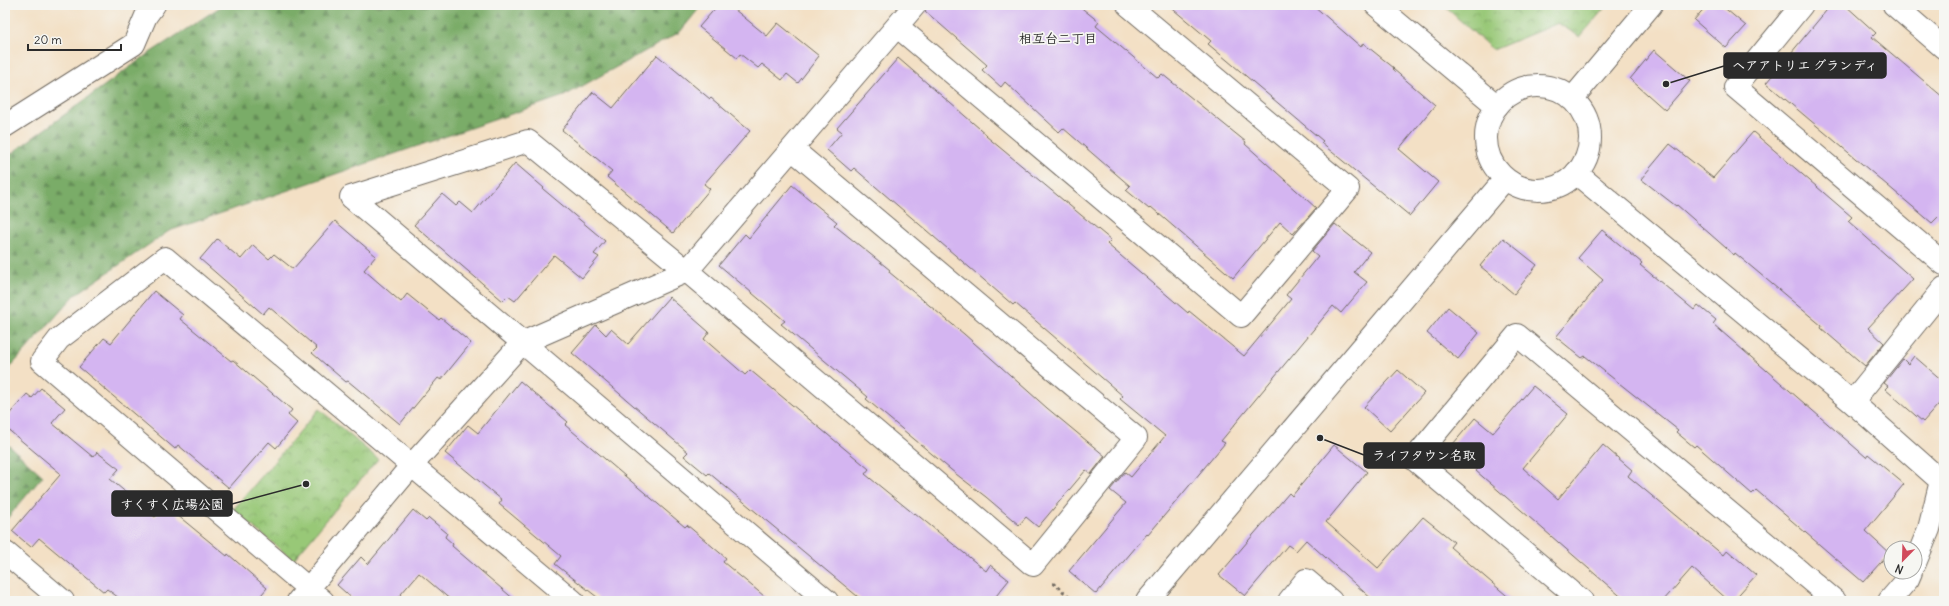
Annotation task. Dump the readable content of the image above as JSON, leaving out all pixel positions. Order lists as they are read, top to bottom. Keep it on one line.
{"districts":["相互台二丁目"],"places":["ヘアアトリエ グランディ","ライフタウン名取","すくすく広場公園"],"scale_bar":"20 m","north":"bottom left"}
